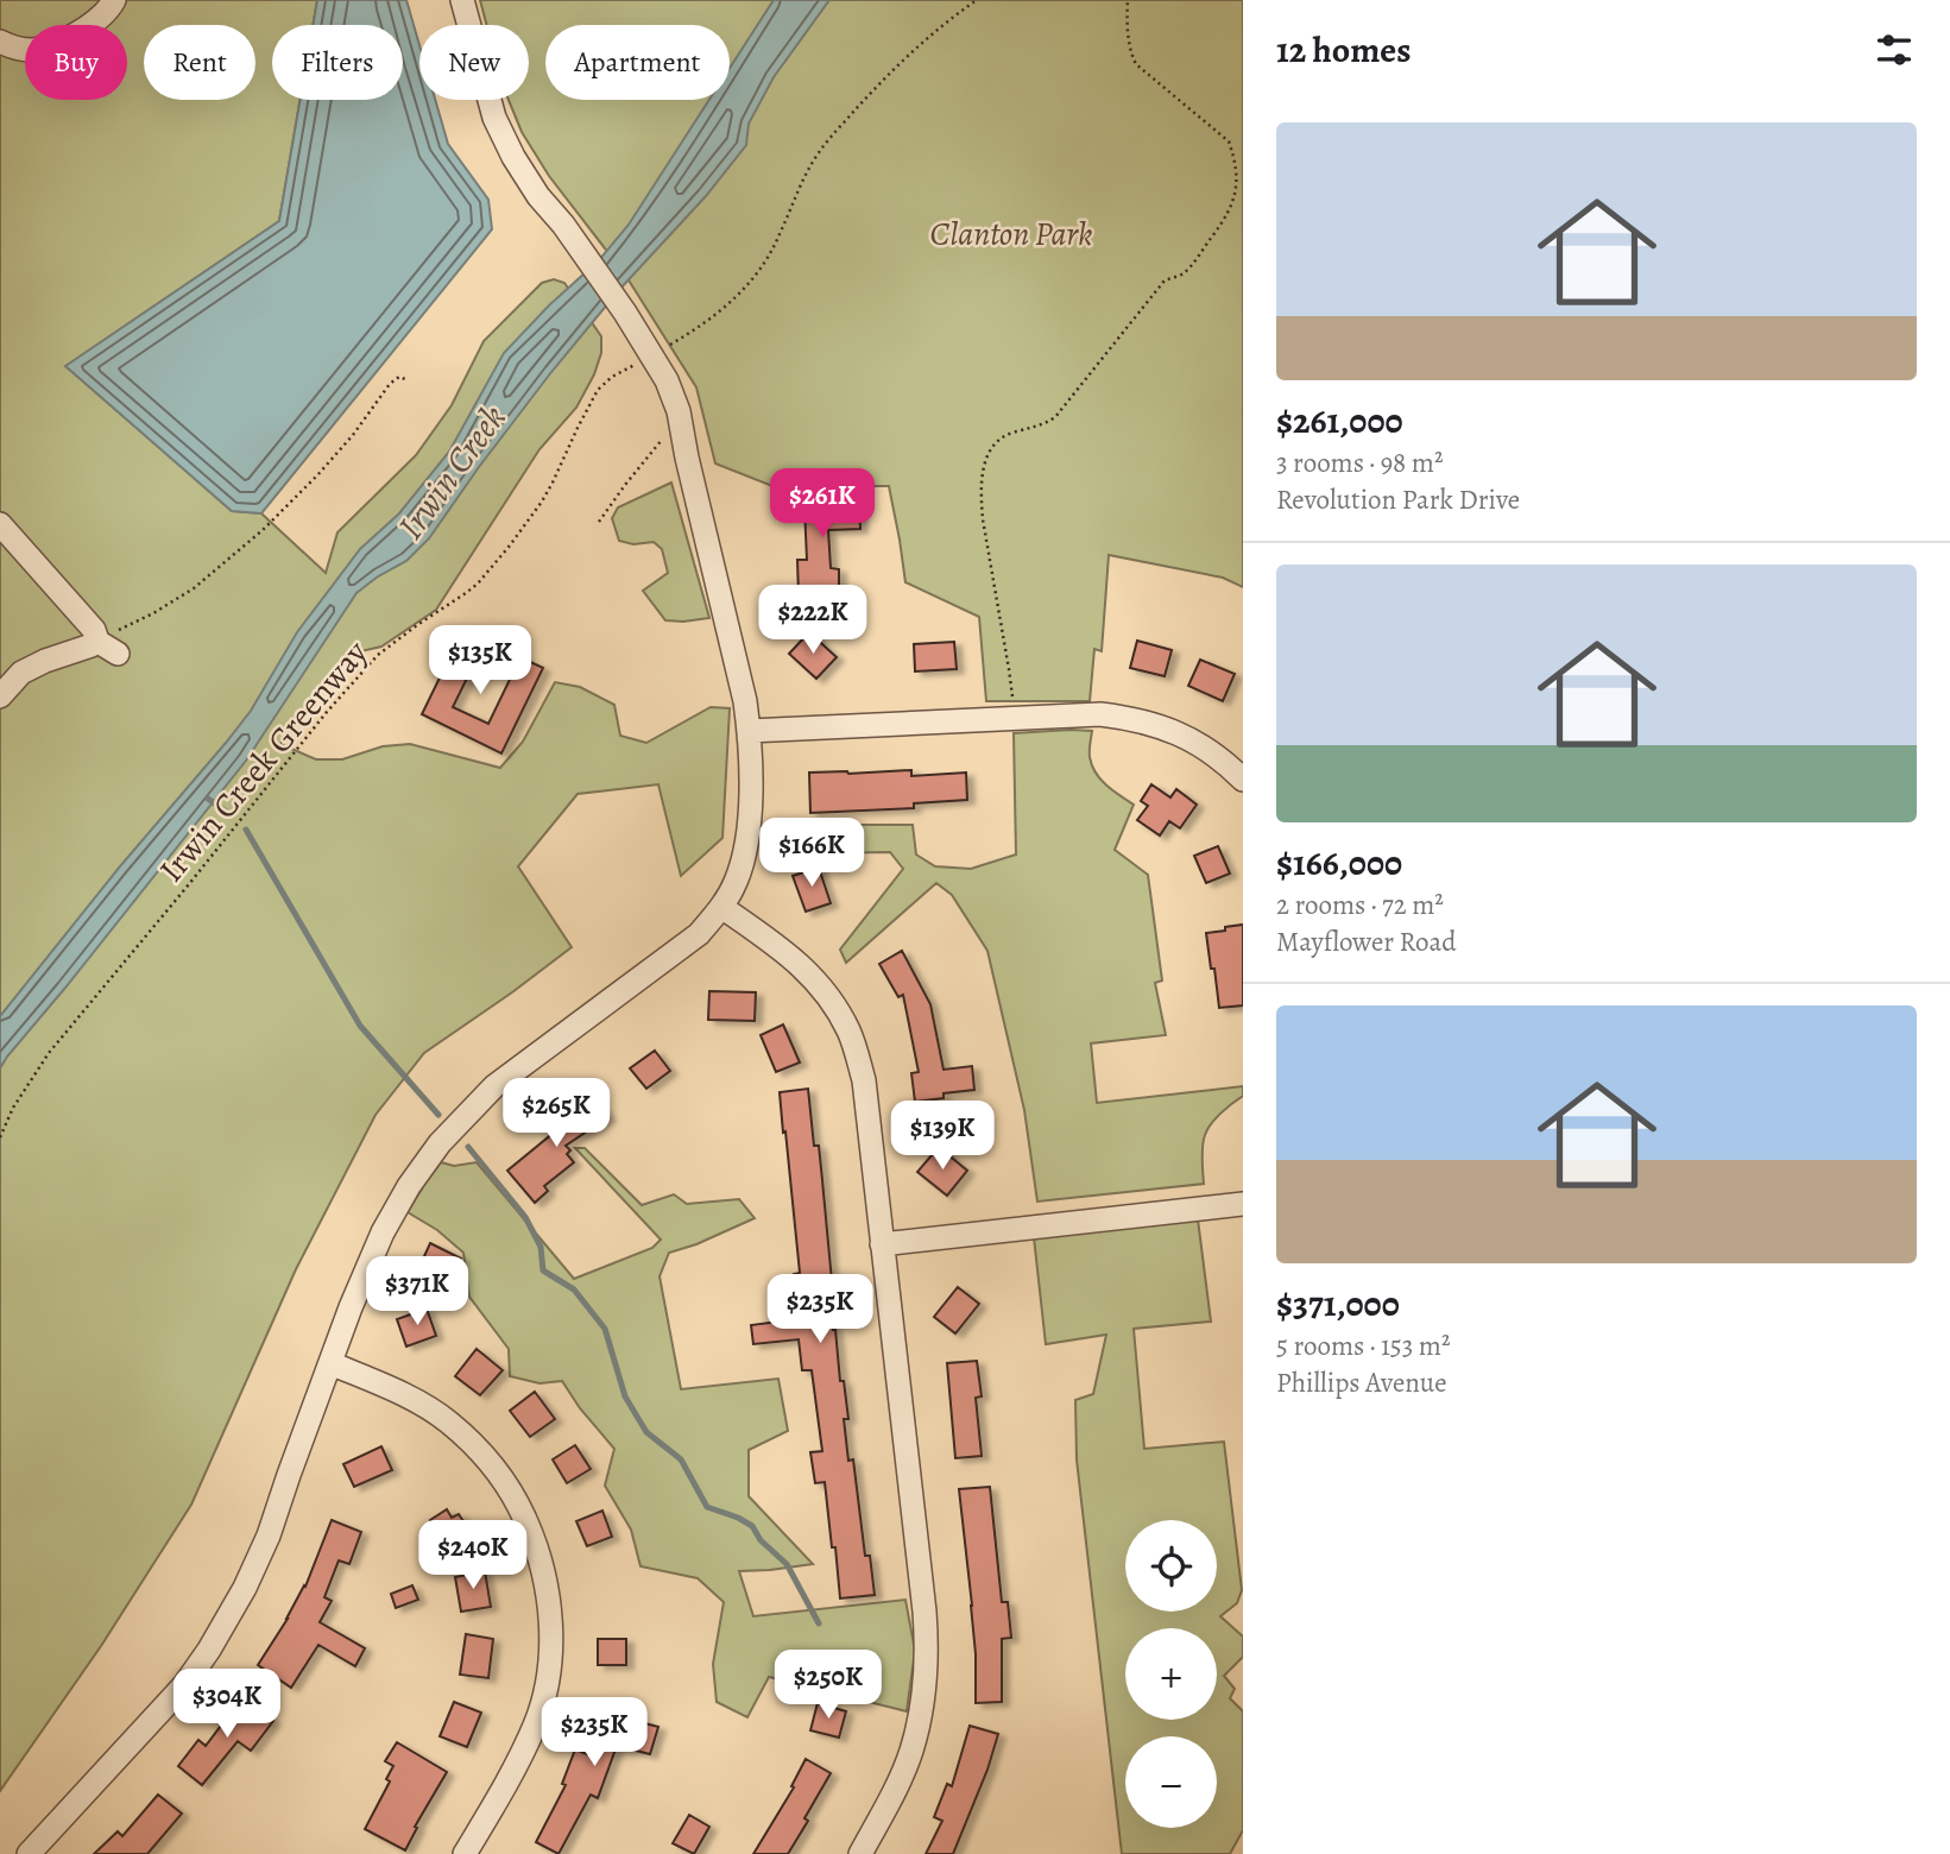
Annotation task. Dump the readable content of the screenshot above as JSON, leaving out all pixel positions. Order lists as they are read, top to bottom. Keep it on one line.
{"streets":{"path":["Irwin Creek Greenway"]},"water":["Irwin Creek"],"parks":["Clanton Park"],"page":{"heading":"12 homes","chip":["Buy","Rent","Filters","New","Apartment"],"list":[{"name":"$261,000","note":"3 rooms · 98 m² · Revolution Park Drive"},{"name":"$166,000","note":"2 rooms · 72 m² · Mayflower Road"},{"name":"$371,000","note":"5 rooms · 153 m² · Phillips Avenue"}],"price":["$261K","$222K","$135K","$166K","$265K","$139K","$371K","$235K","$240K","$250K","$304K","$235K"],"map_buttons":["+","−"]}}
